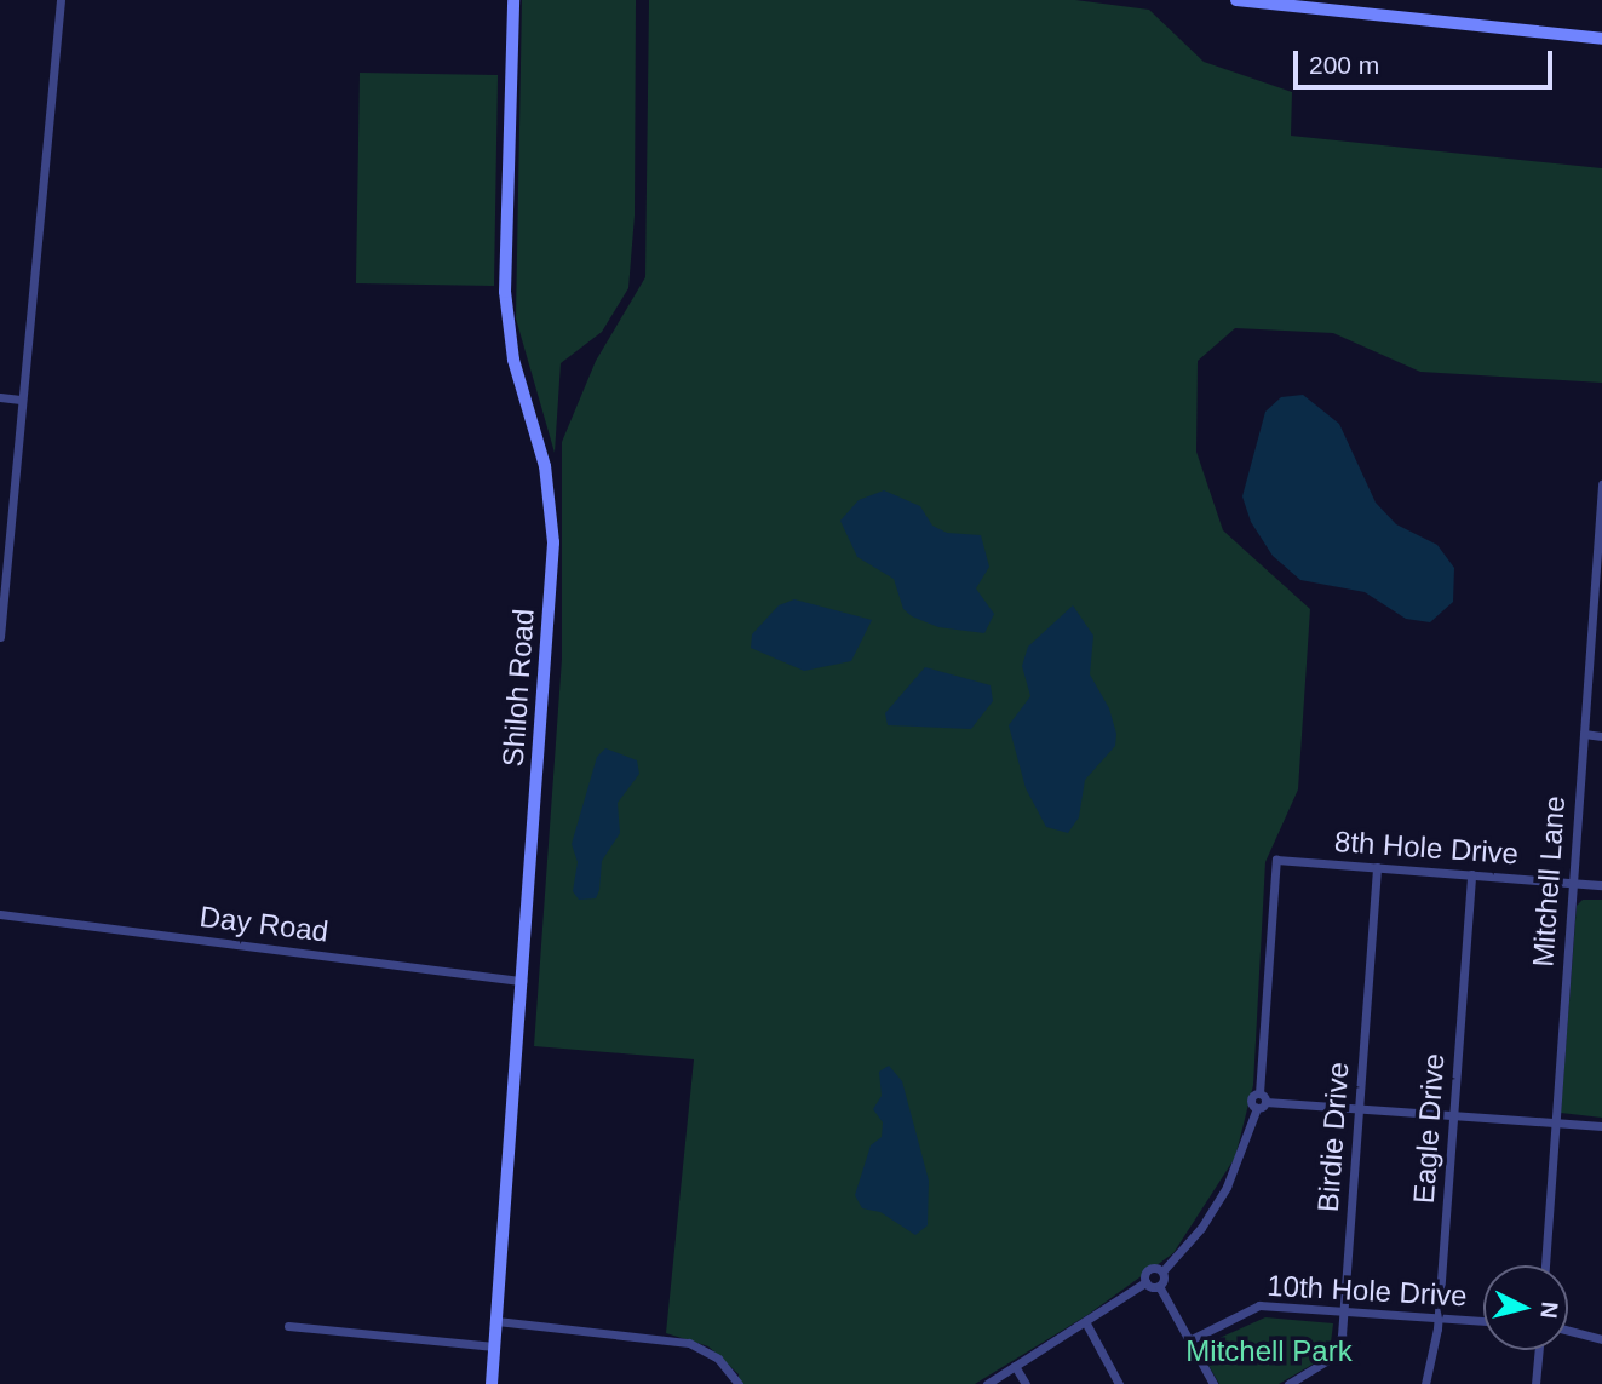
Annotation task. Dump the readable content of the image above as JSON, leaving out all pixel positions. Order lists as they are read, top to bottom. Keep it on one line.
{"streets":{"main road":["Shiloh Road"],"street":["8th Hole Drive","Mitchell Lane","Day Road","Eagle Drive","Birdie Drive","10th Hole Drive"]},"crossings":[["Shiloh Road","Day Road"],["8th Hole Drive","Mitchell Lane"],["8th Hole Drive","Eagle Drive"],["8th Hole Drive","Birdie Drive"],["Eagle Drive","10th Hole Drive"],["Birdie Drive","10th Hole Drive"]],"parks":["Mitchell Park"],"scale_bar":"200 m","north":"right"}
